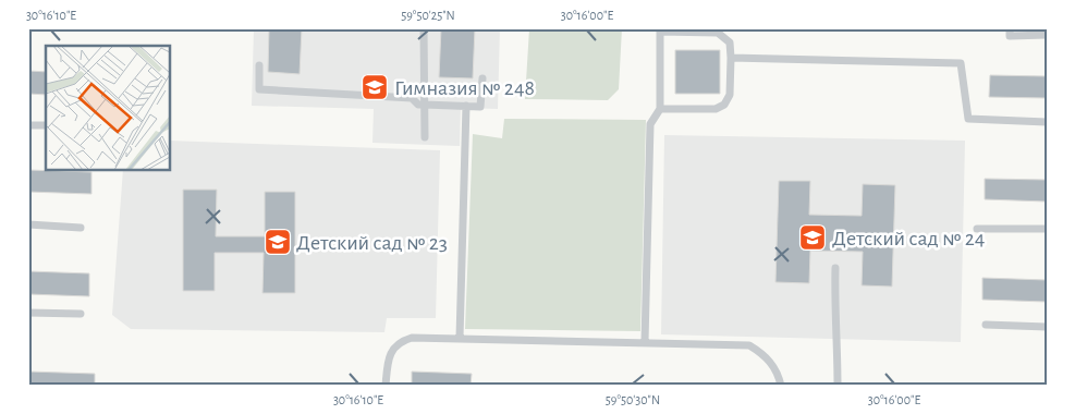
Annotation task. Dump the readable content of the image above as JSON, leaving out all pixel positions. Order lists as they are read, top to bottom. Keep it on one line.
{"places":{"school or university":["Гимназия № 248","Детский сад № 24","Детский сад № 23"]},"coordinates":["30°16'10\"E","59°50'25\"N","30°16'00\"E","59°50'30\"N"]}
